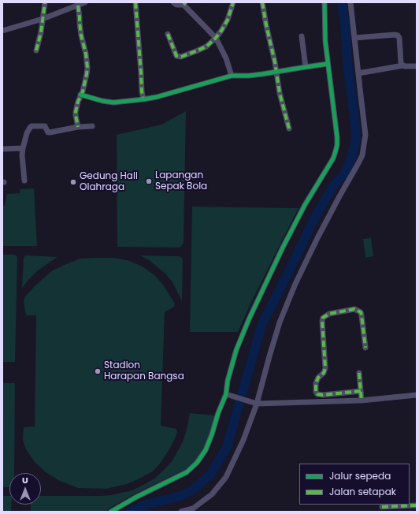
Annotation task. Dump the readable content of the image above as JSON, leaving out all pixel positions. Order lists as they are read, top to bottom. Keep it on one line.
{"places":["Lapangan Sepak Bola","Gedung Hall Olahraga","Stadion Harapan Bangsa"],"legend":["Jalur sepeda","Jalan setapak"],"north":"top"}
